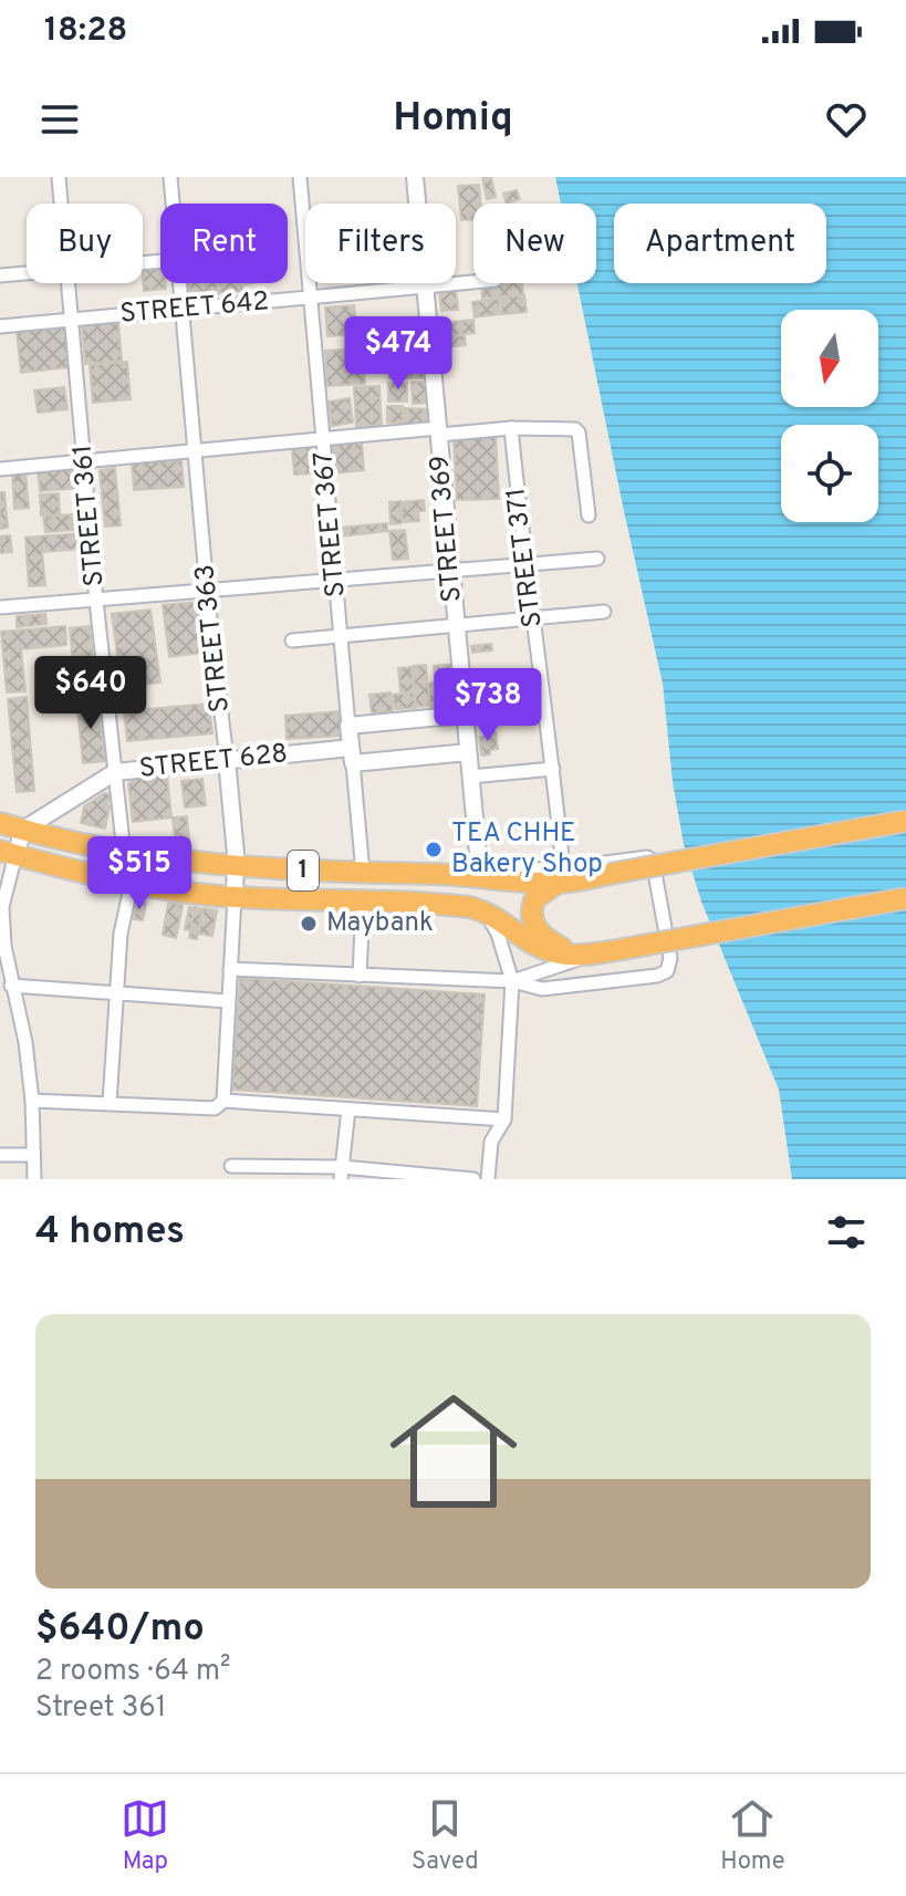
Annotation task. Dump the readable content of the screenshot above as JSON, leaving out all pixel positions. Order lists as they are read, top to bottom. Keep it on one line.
{"streets":{"highway":["1"],"street":["STREET 642","STREET 361","STREET 367","STREET 369","STREET 371","STREET 363","STREET 628"]},"crossings":[["STREET 642","STREET 361"],["STREET 642","STREET 367"],["STREET 642","STREET 369"],["STREET 642","STREET 363"],["STREET 361","STREET 628"],["STREET 361","1"],["STREET 367","STREET 628"],["STREET 367","1"],["STREET 369","STREET 628"],["STREET 369","1"],["STREET 371","1"],["STREET 363","STREET 628"],["STREET 363","1"],["STREET 628","1"]],"places":["TEA CHHE Bakery Shop","Maybank"],"north":"bottom","page":{"status":"18:28","header":"Homiq","chip":["Buy","Rent","Filters","New","Apartment"],"price":["$474","$640","$738","$515"],"heading":"4 homes","list":[{"name":"$640/mo","note":"2 rooms · 64 m² · Street 361"}],"tabs":["Map","Saved","Home"]}}
